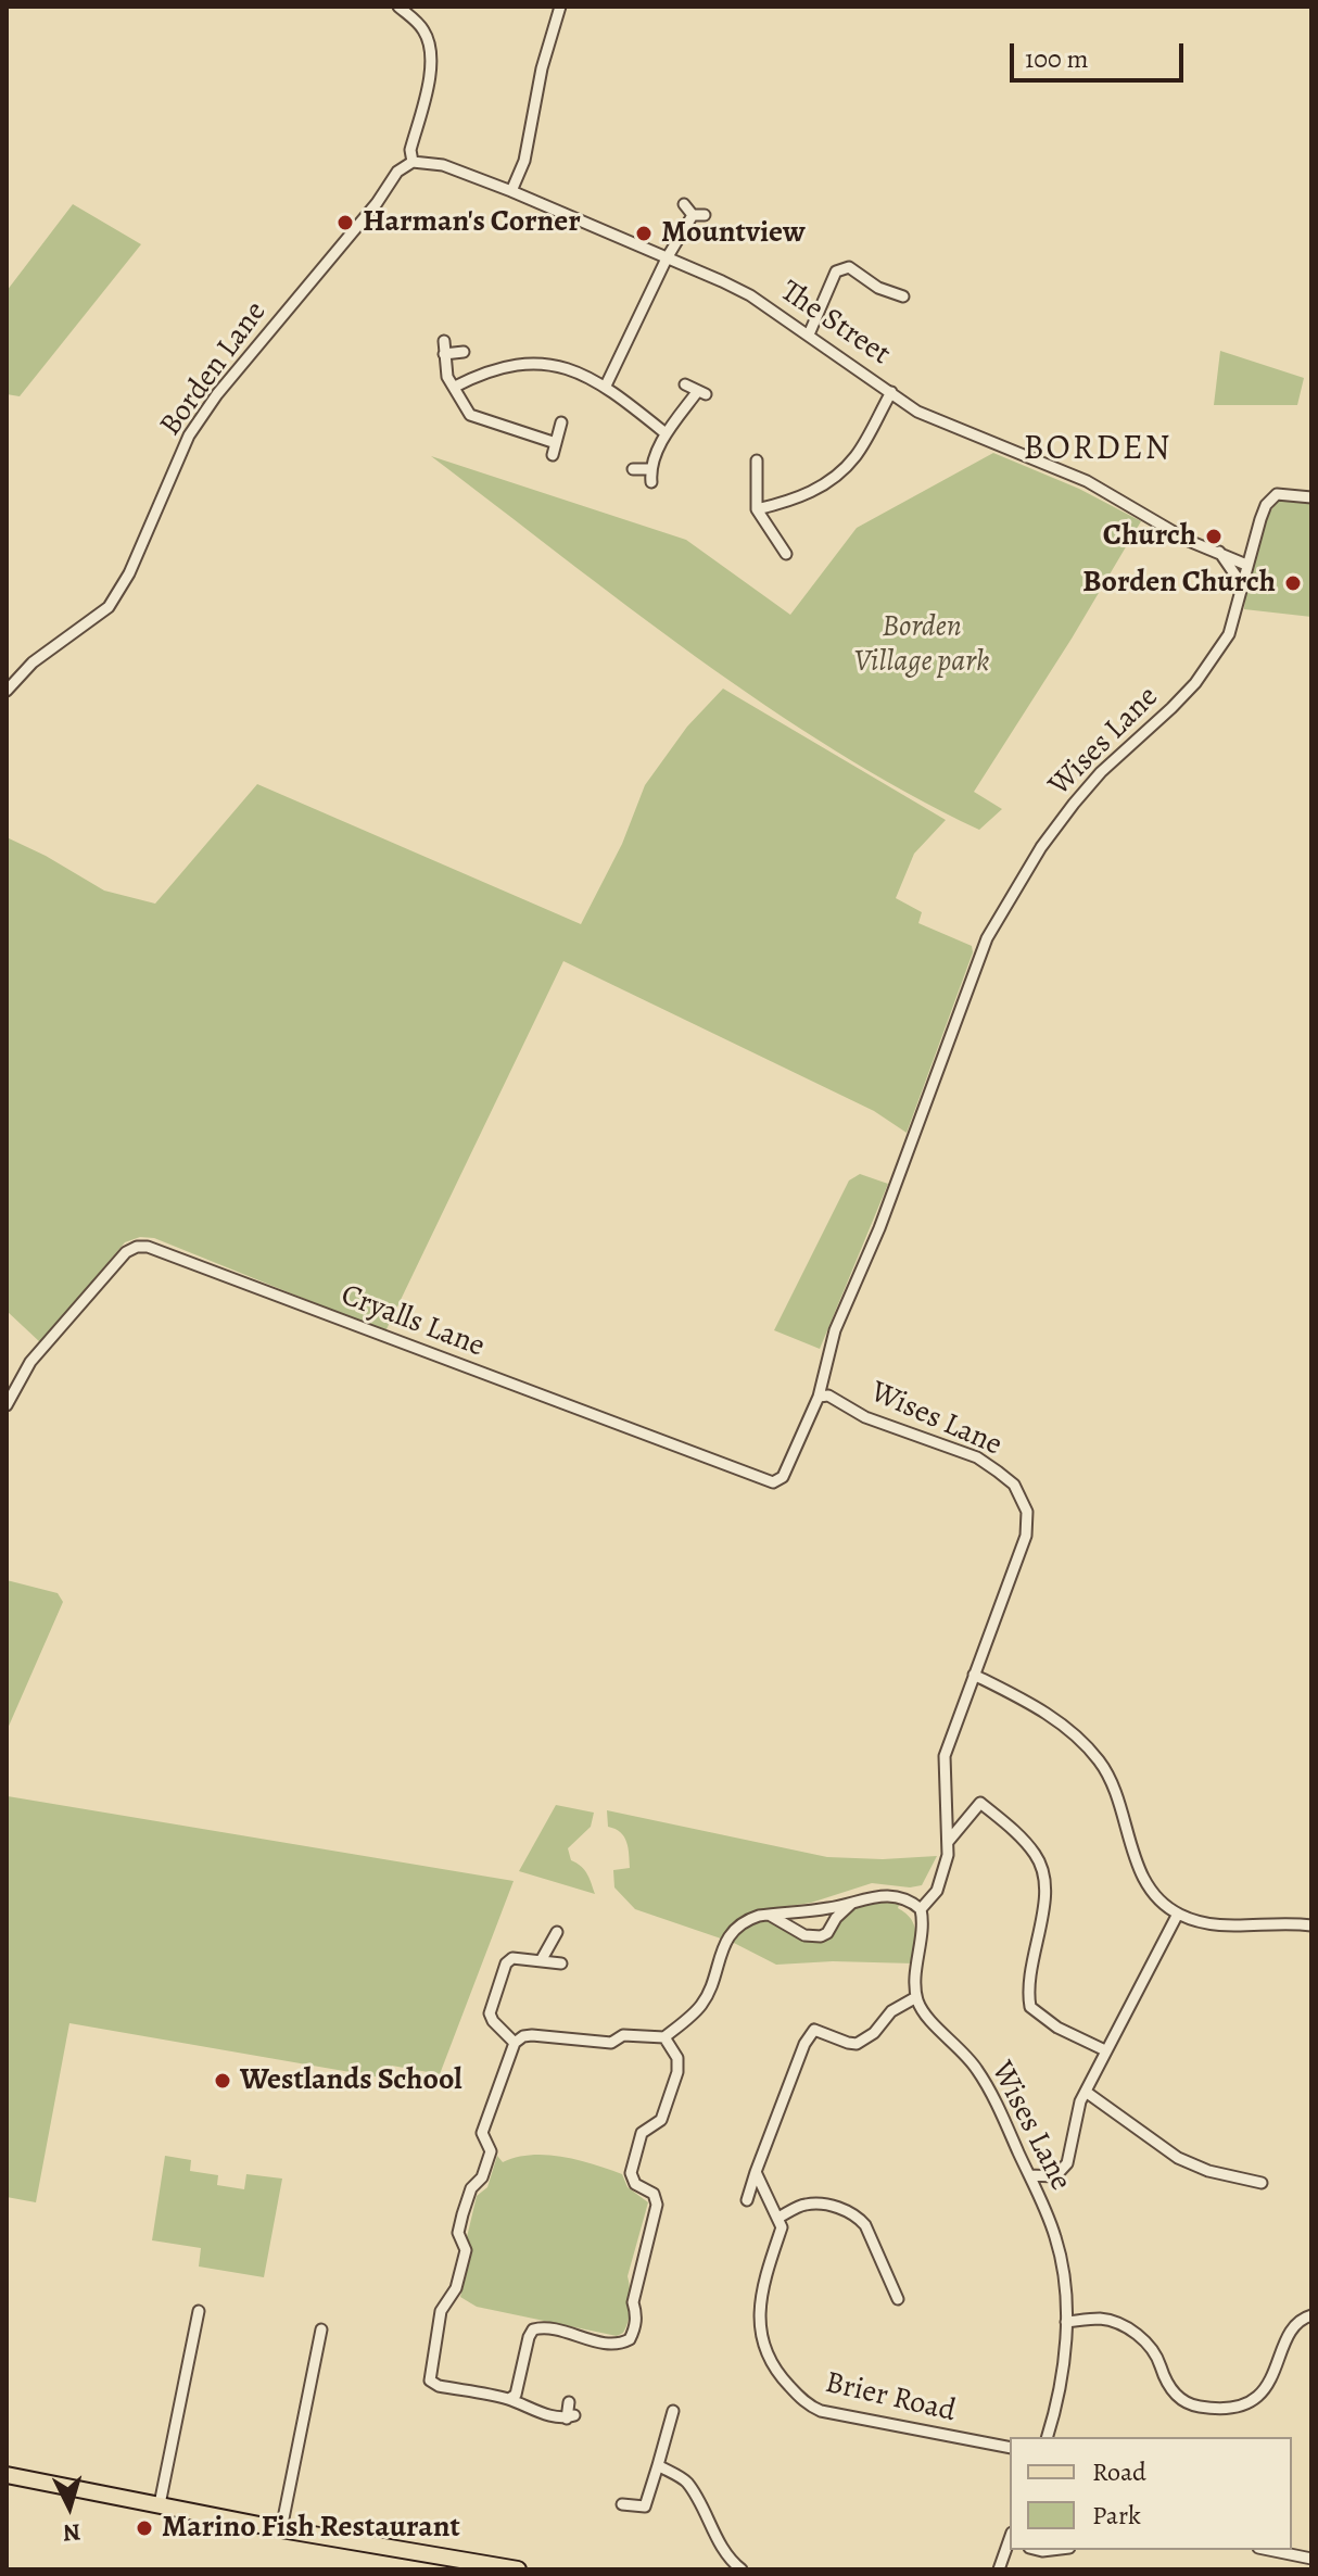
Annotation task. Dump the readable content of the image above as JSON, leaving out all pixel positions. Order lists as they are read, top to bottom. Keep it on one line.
{"streets":{"street":["The Street","Borden Lane","Wises Lane","Cryalls Lane","Brier Road"]},"crossings":[["The Street","Borden Lane"],["The Street","Wises Lane"],["Wises Lane","Cryalls Lane"]],"districts":["BORDEN"],"parks":["Borden Village park"],"places":["Harman's Corner","Mountview","Church","Borden Church","Westlands School","Marino Fish Restaurant"],"legend":["Road","Park"],"scale_bar":"100 m","north":"bottom"}
